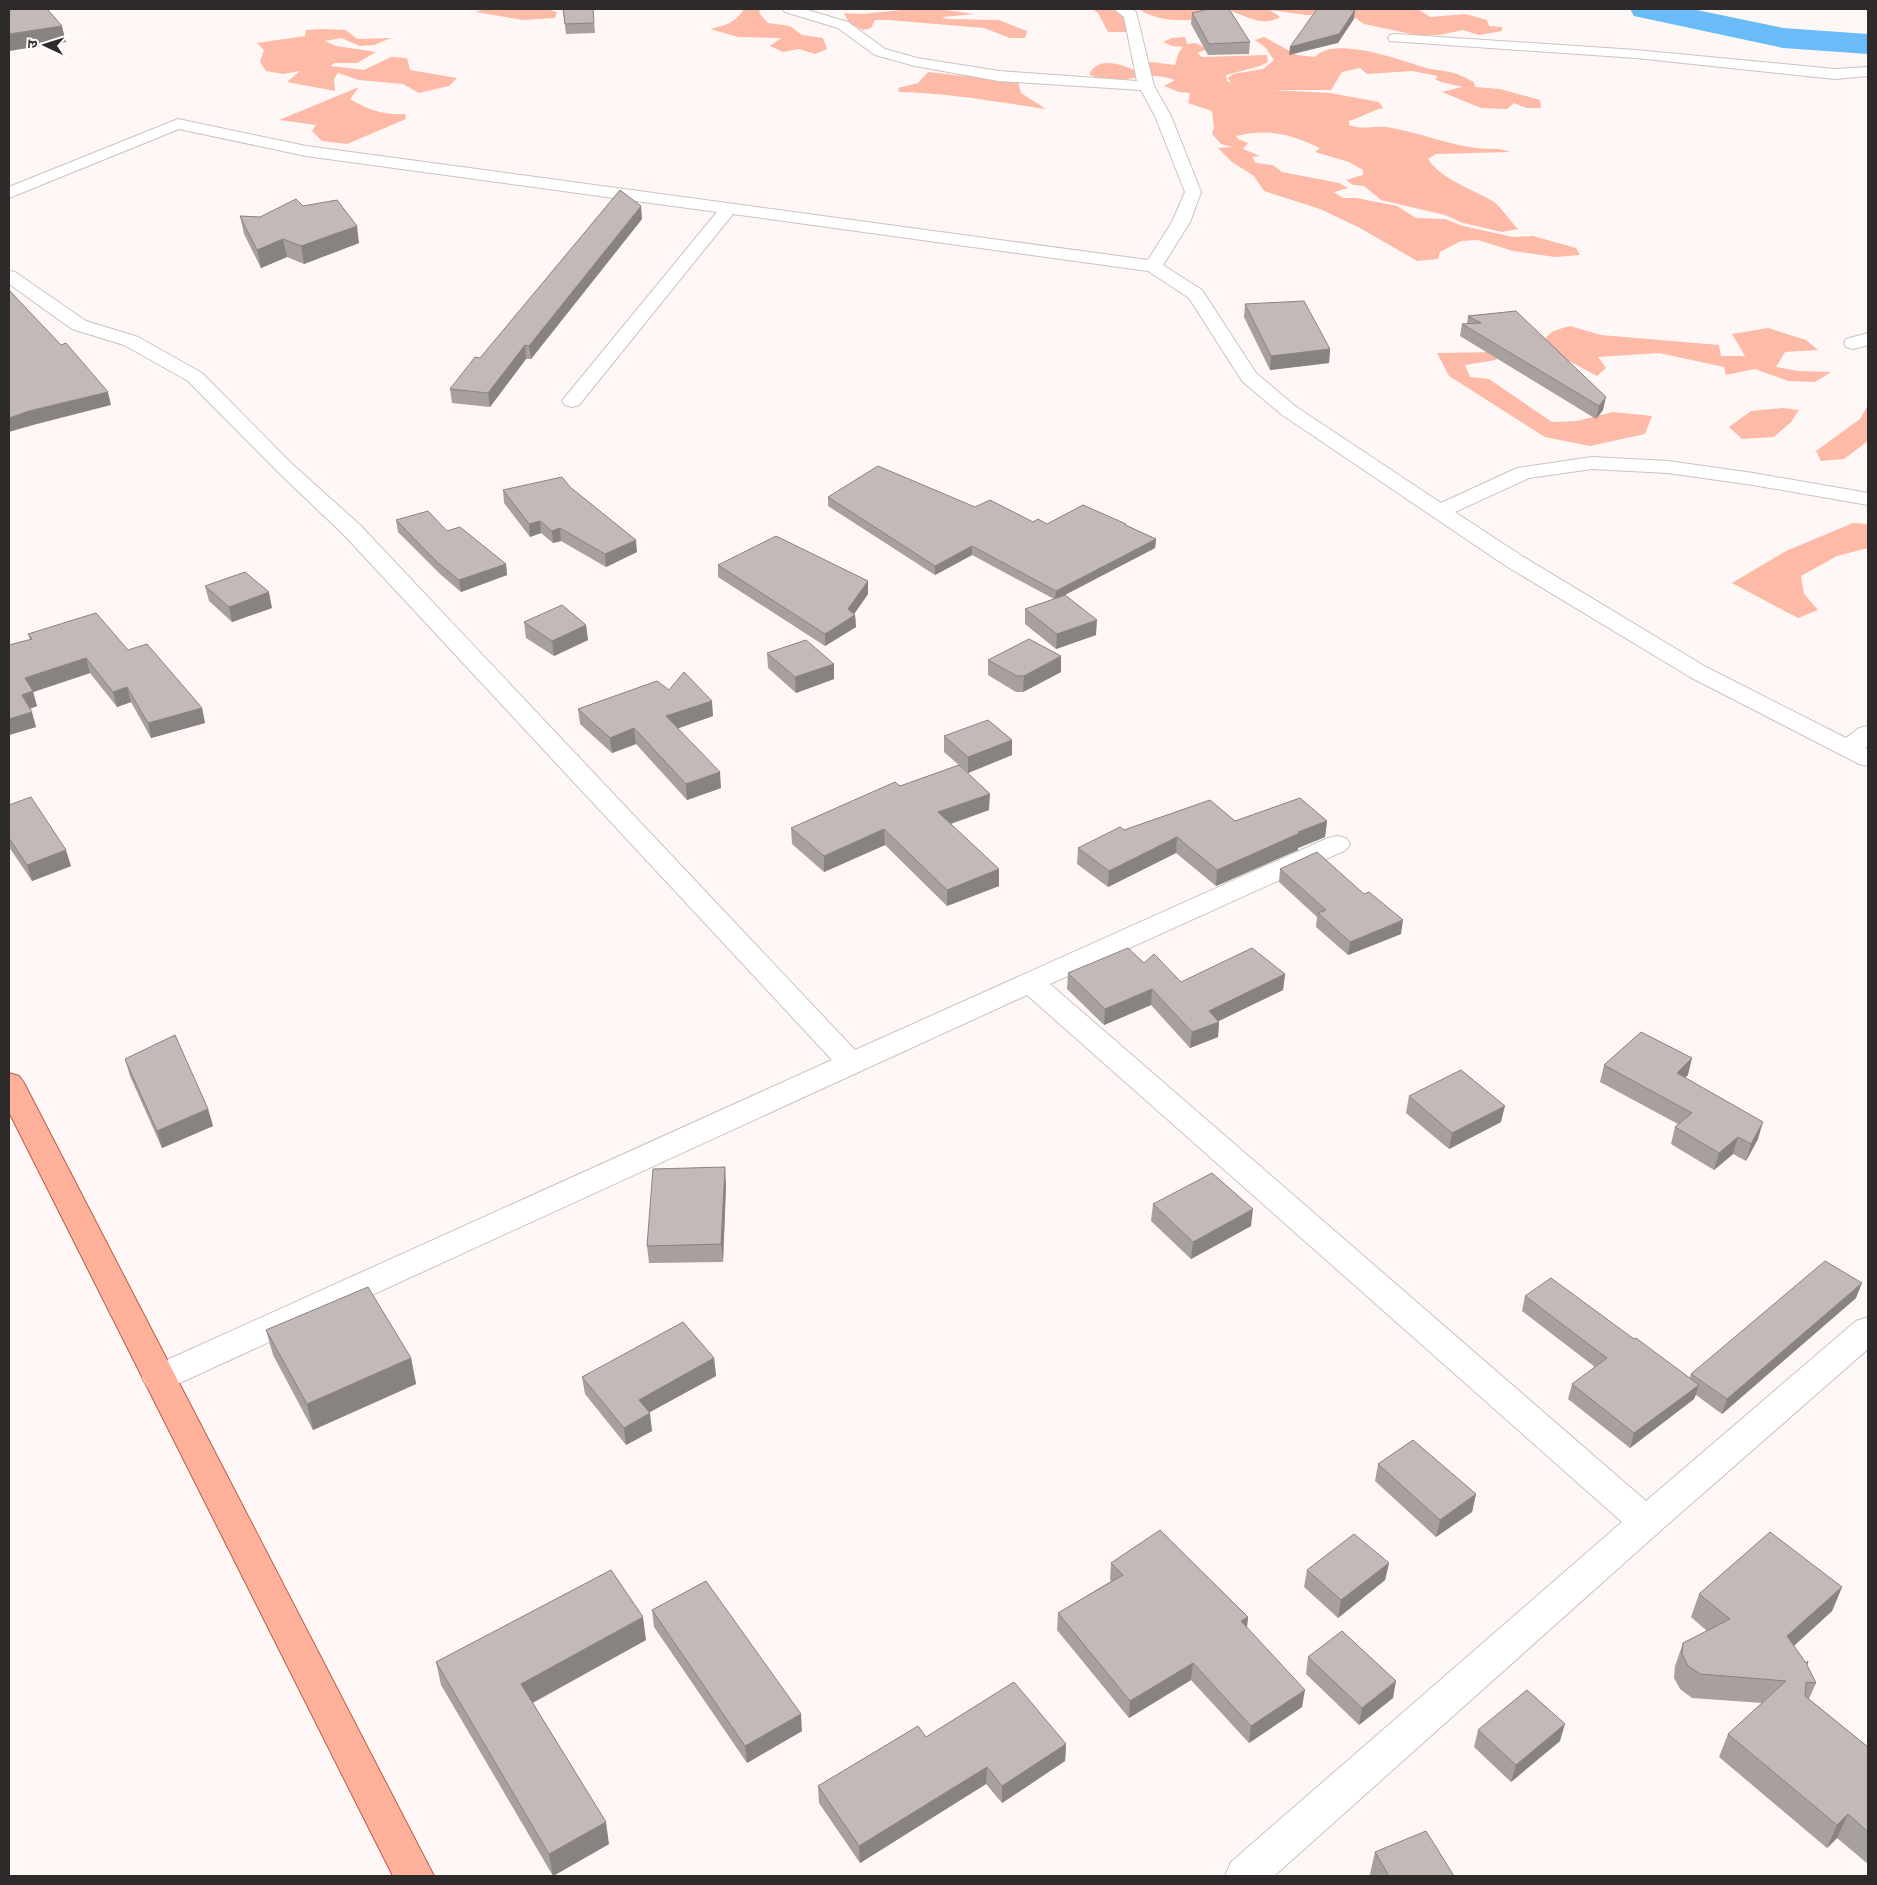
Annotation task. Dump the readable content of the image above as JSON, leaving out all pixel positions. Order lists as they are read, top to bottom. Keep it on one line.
{"north":"left"}
